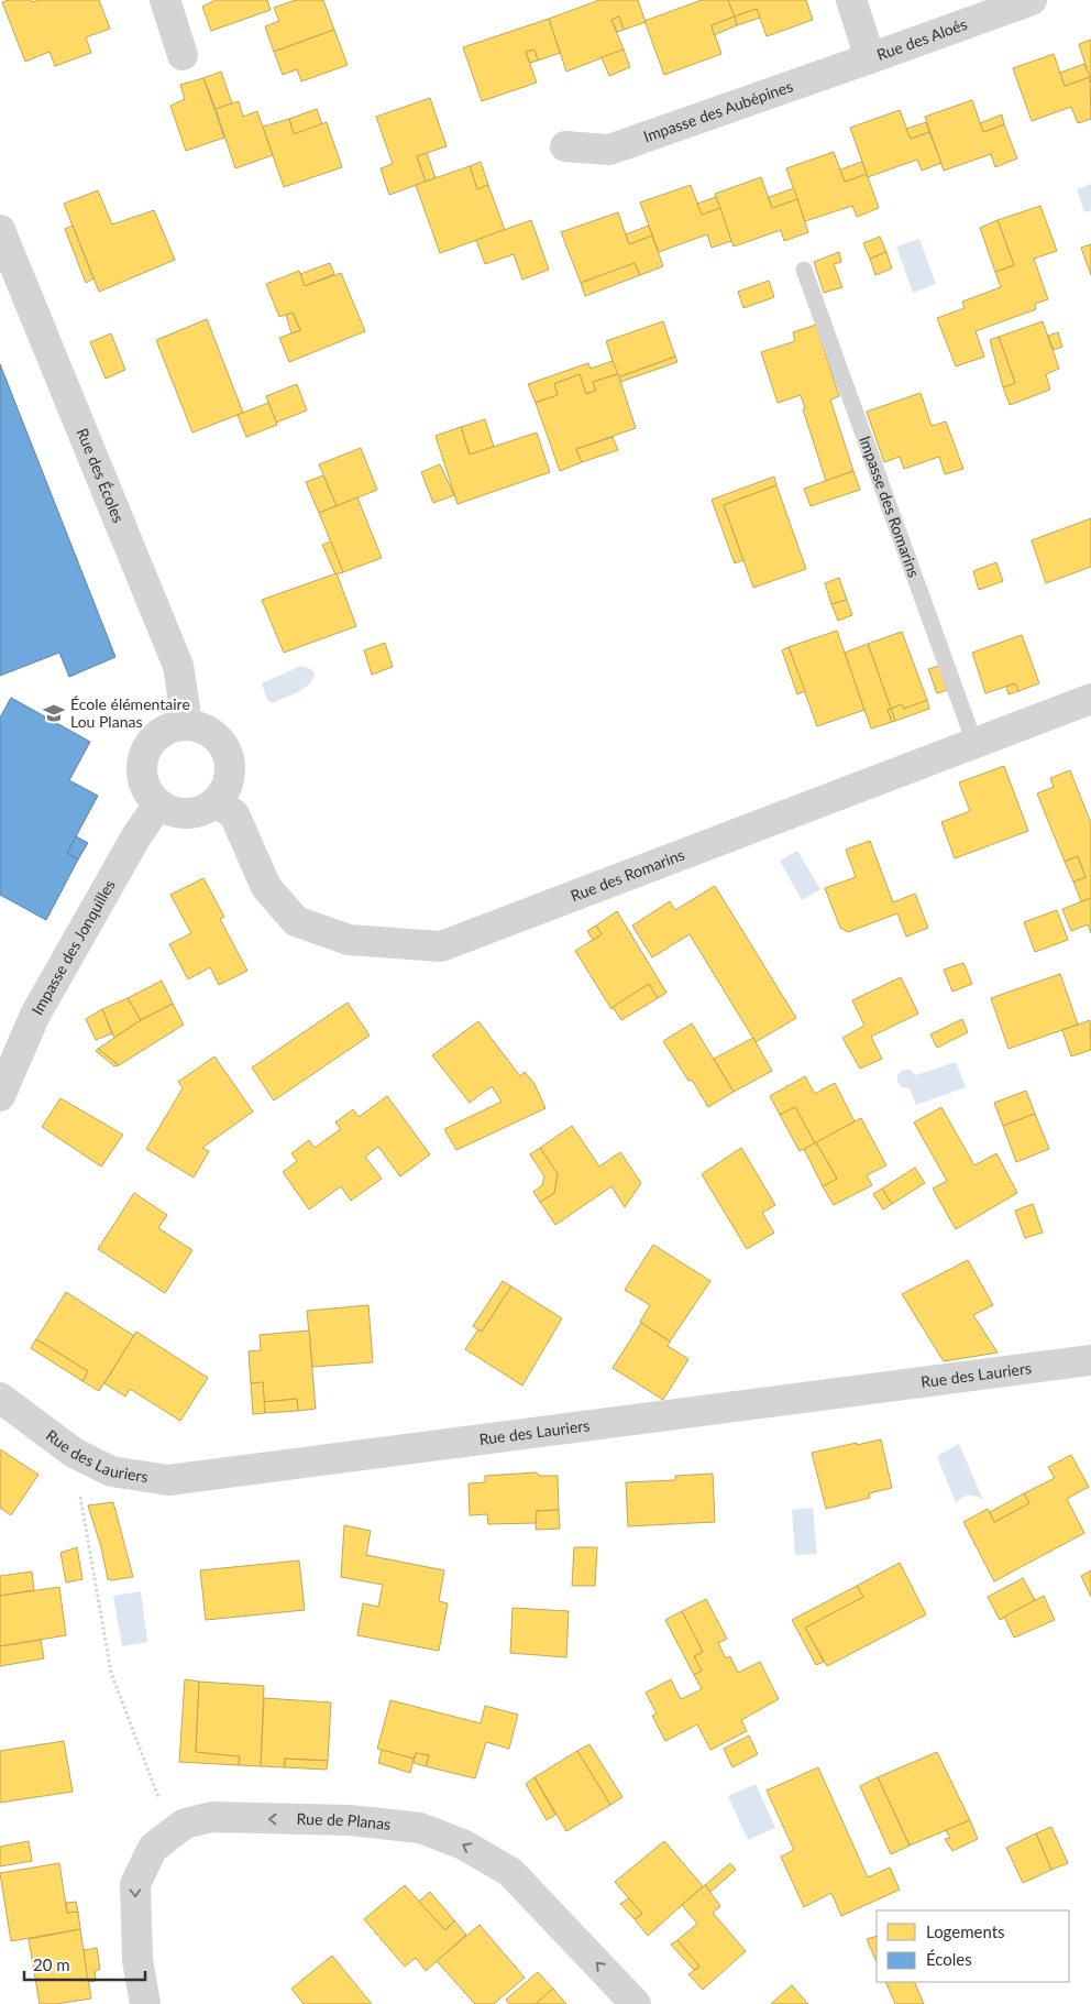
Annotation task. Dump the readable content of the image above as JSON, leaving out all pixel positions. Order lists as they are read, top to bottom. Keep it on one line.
{"streets":{"street":["Rue des Aloés","Impasse des Aubépines","Rue des Écoles","Rue des Romarins","Impasse des Jonquilles","Rue des Lauriers","Rue de Planas"],"lane":["Impasse des Romarins"]},"crossings":[["Rue des Aloés","Impasse des Aubépines"],["Rue des Écoles","Rue des Romarins"],["Rue des Écoles","Impasse des Jonquilles"],["Impasse des Romarins","Rue des Romarins"],["Rue des Romarins","Impasse des Jonquilles"]],"places":{"school or university":["École élémentaire Lou Planas"]},"legend":["Logements","Écoles"],"scale_bar":"20 m"}
